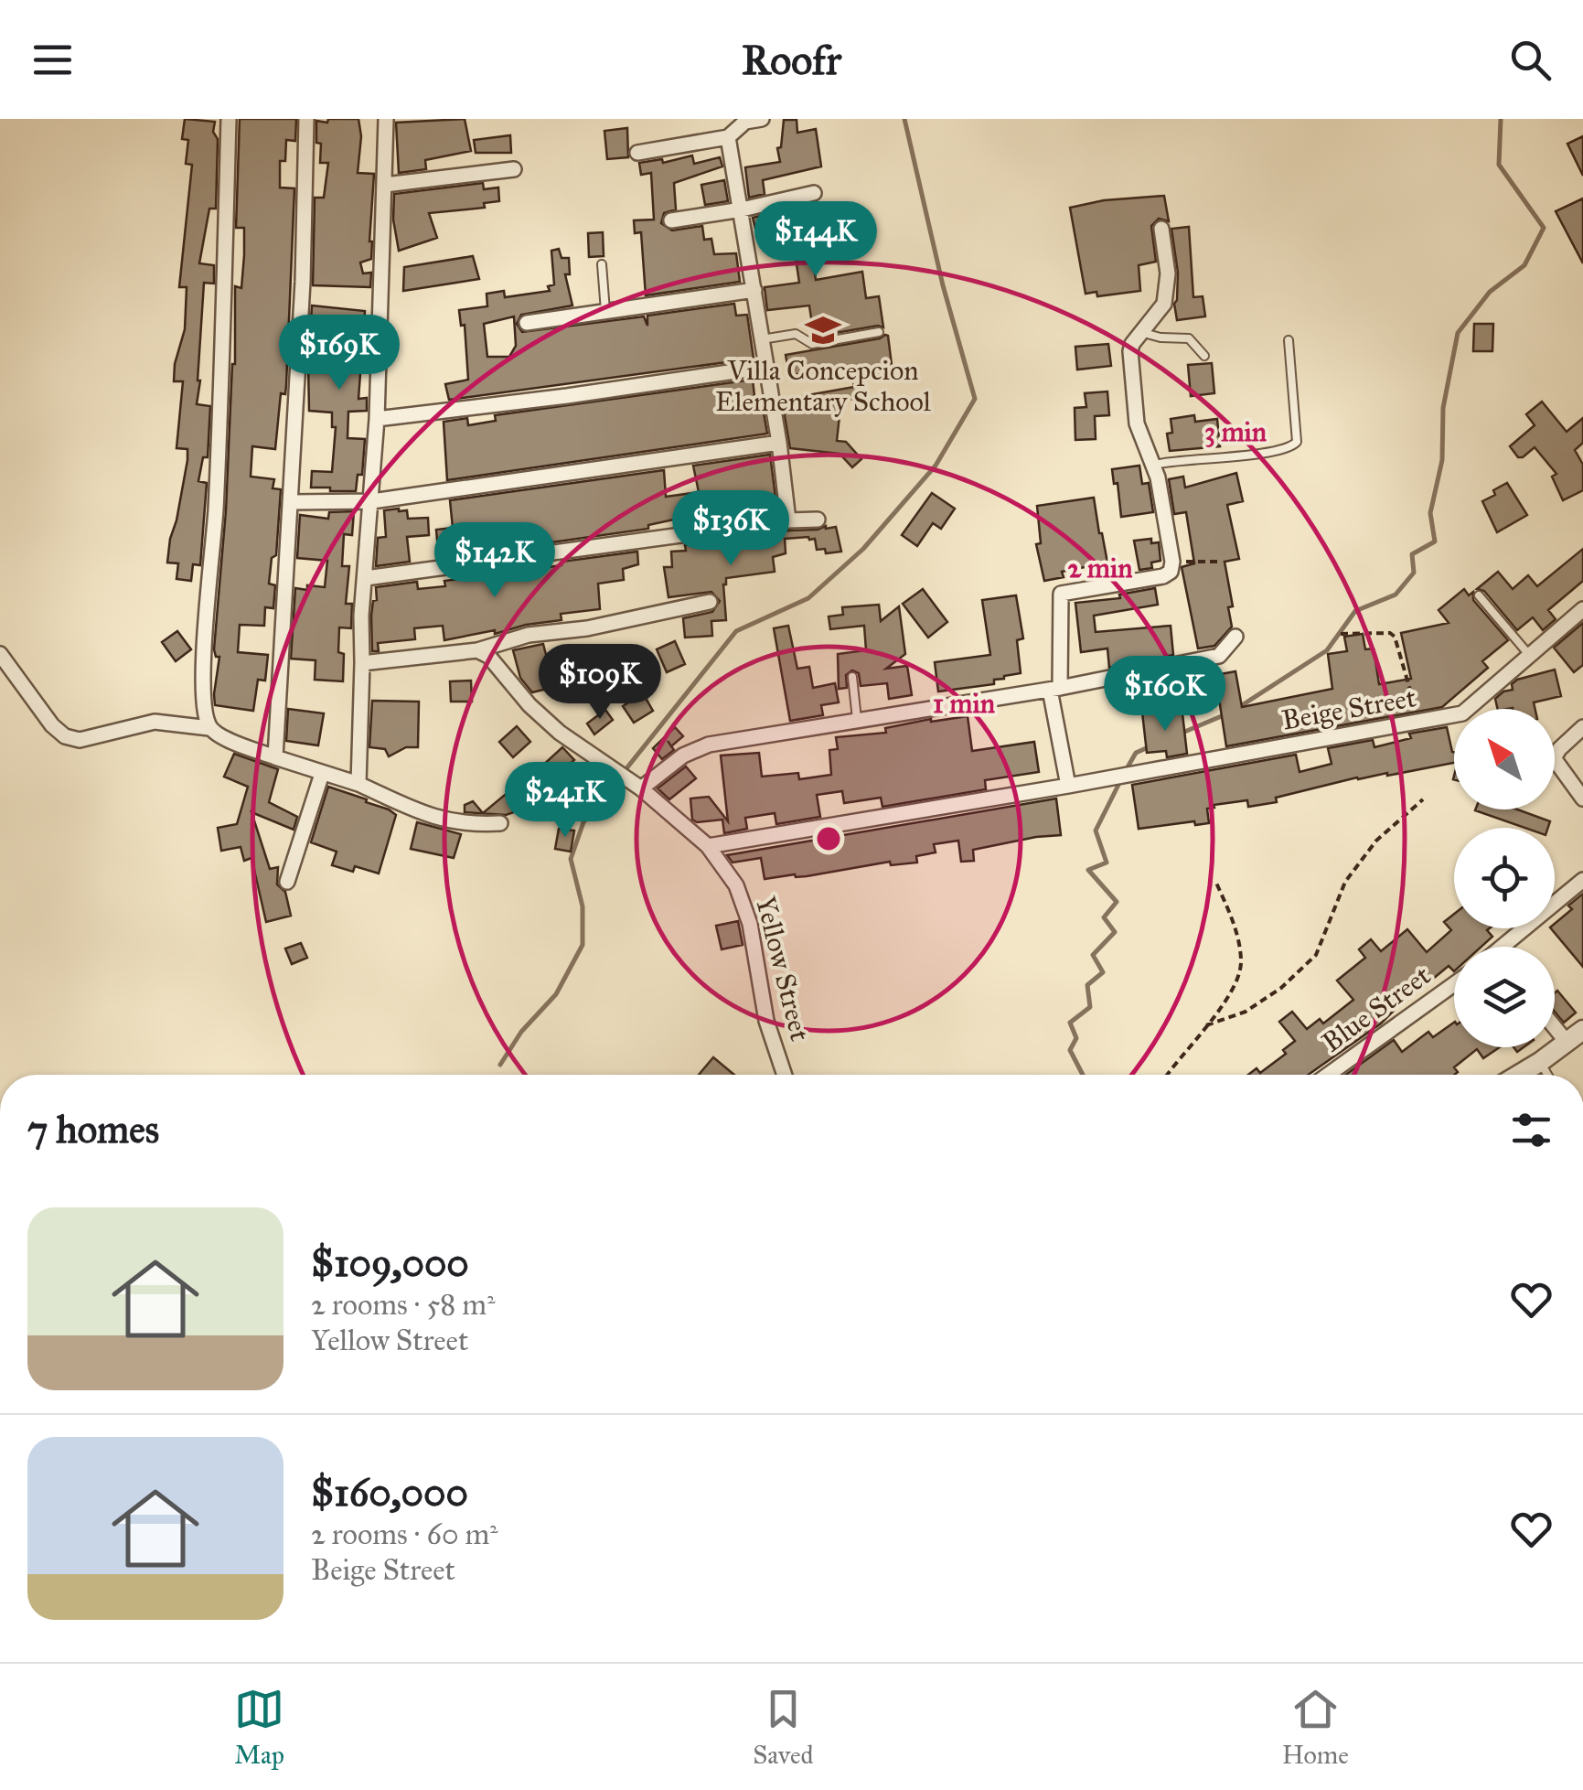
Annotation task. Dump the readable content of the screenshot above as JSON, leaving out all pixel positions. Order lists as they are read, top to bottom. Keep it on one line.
{"streets":{"street":["Beige Street","Yellow Street","Blue Street"]},"crossings":[["Beige Street","Yellow Street"]],"places":{"school or university":["Villa Concepcion Elementary School"]},"north":"top left","page":{"header":"Roofr","price":["$144K","$169K","$136K","$142K","$109K","$160K","$241K"],"heading":"7 homes","list":[{"name":"$109,000","note":"2 rooms · 58 m² · Yellow Street"},{"name":"$160,000","note":"2 rooms · 60 m² · Beige Street"}],"tabs":["Map","Saved","Home"]},"rings":["3 min","2 min","1 min"]}
